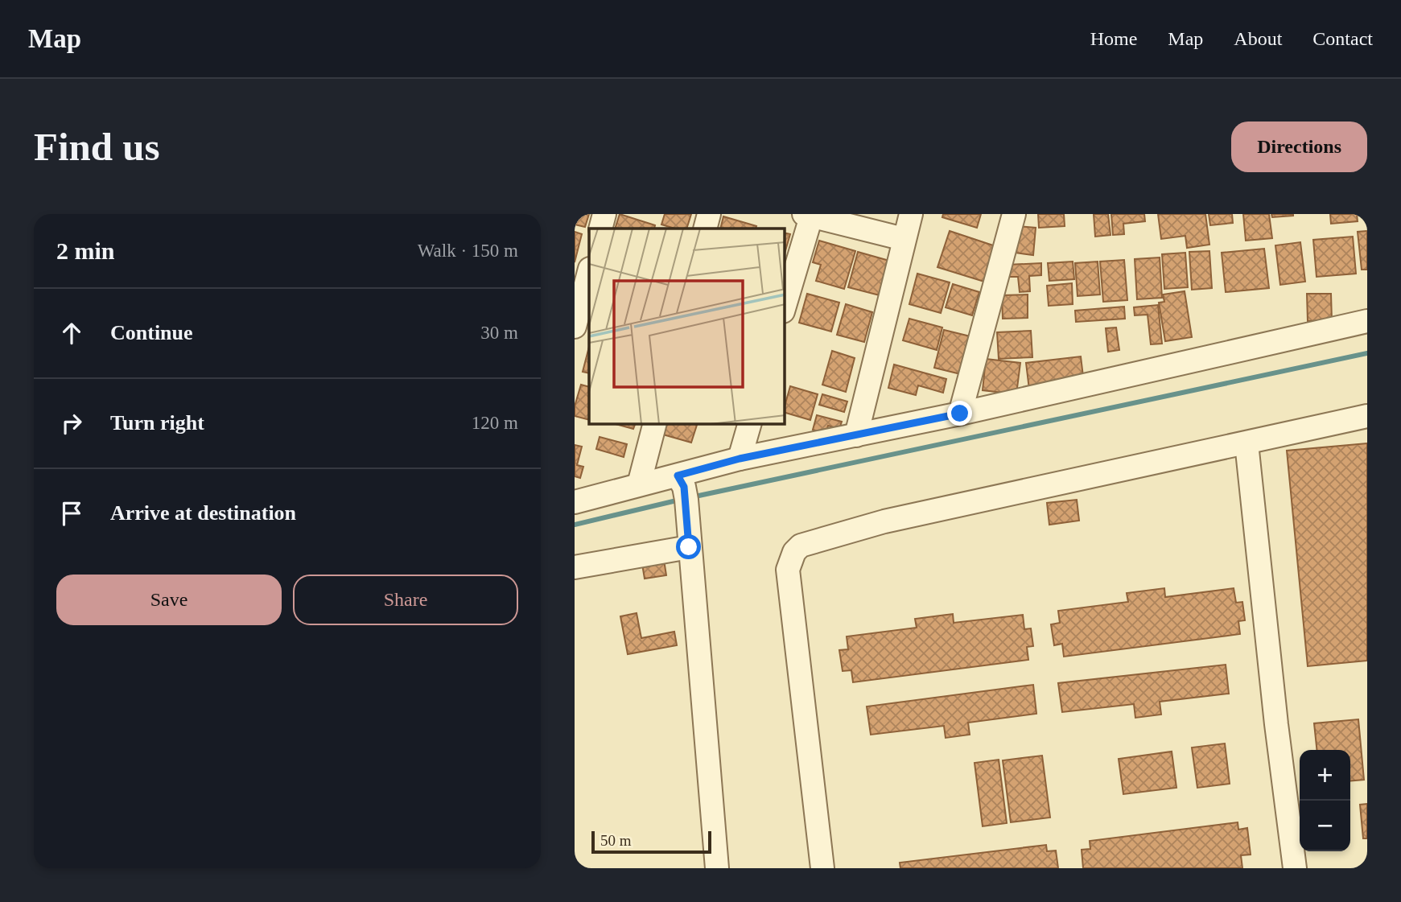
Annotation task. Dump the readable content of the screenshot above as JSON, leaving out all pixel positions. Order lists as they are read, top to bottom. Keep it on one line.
{"scale_bar":"50 m","page":{"header":"Map","nav":["Home","Map","About","Contact"],"buttons":["Directions",["Save","Share"]],"title":"Find us","heading":["2 min","Walk · 150 m"],"list":[["Continue","30 m"],["Turn right","120 m"],"Arrive at destination"],"map_buttons":["+","−"],"scale":"50 m"}}
